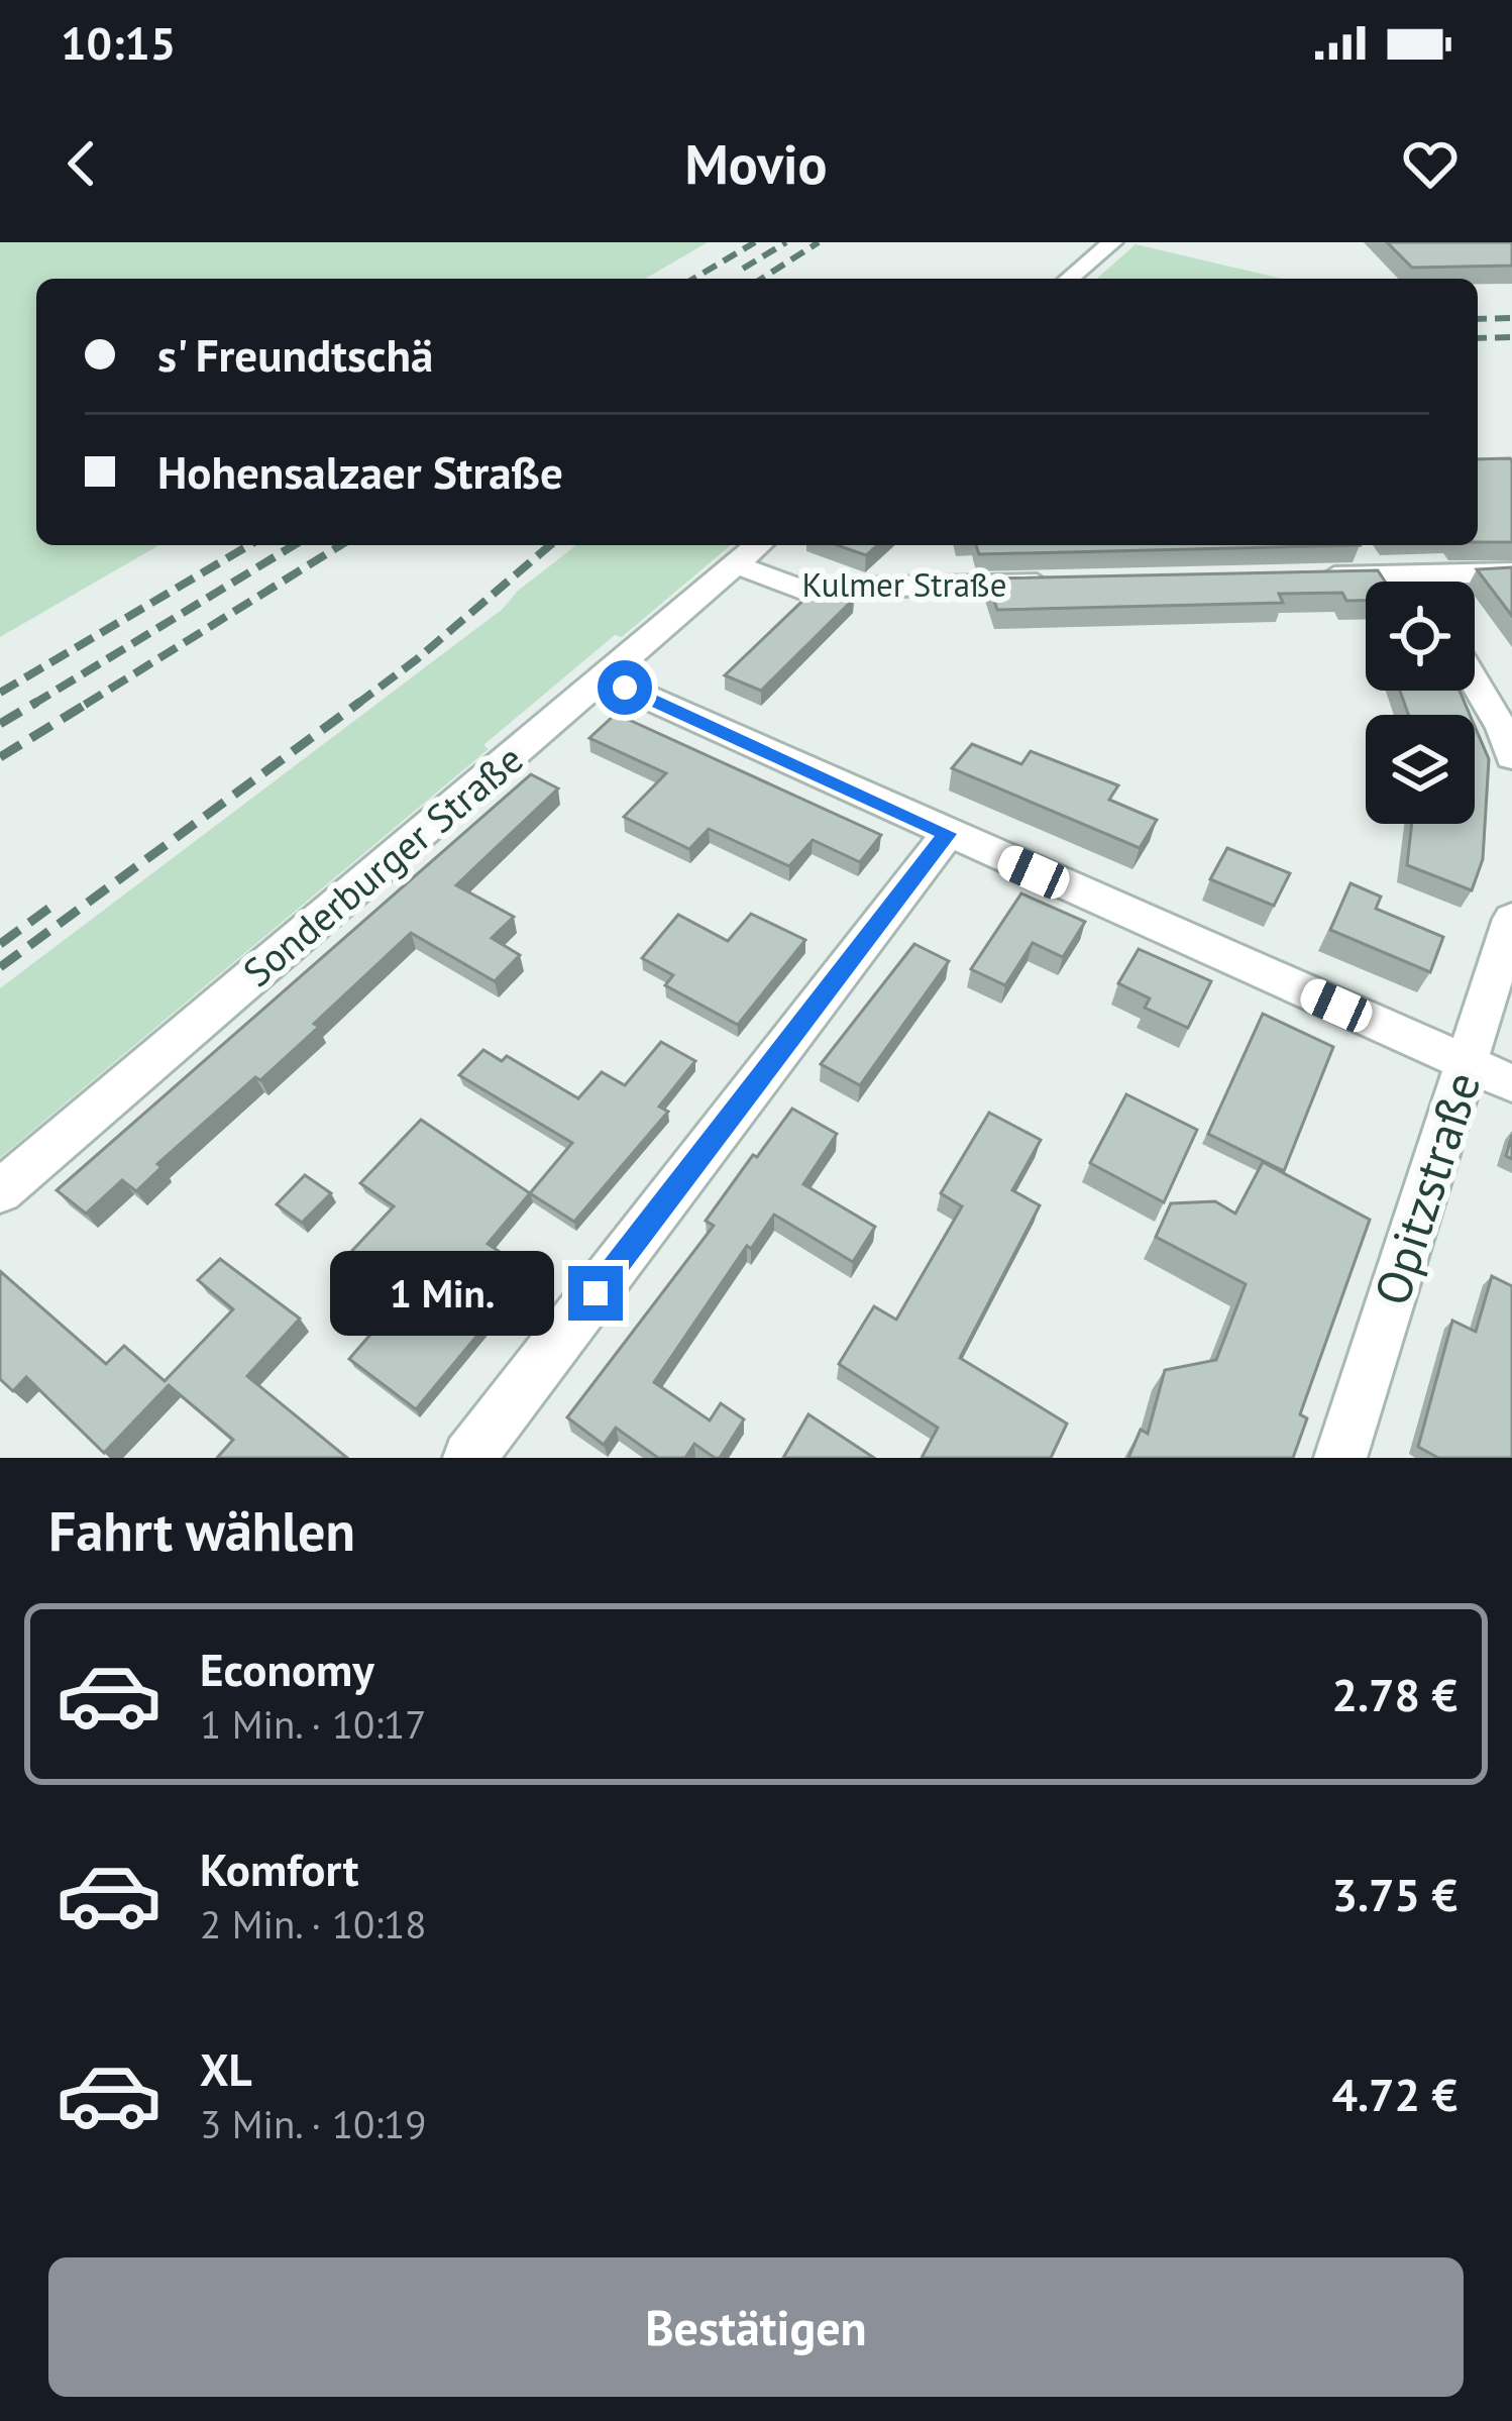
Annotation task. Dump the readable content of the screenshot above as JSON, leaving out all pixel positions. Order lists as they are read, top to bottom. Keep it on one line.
{"streets":{"street":["Kulmer Straße","Sonderburger Straße","Opitzstraße"]},"crossings":[["Kulmer Straße","Sonderburger Straße"]],"page":{"status":"10:15","header":"Movio","banner":["s' Freundtschä","Hohensalzaer Straße"],"bubble":"1 Min.","heading":"Fahrt wählen","list":[{"name":"Economy","note":"1 Min. · 10:17","value":"2.78 €"},{"name":"Komfort","note":"2 Min. · 10:18","value":"3.75 €"},{"name":"XL","note":"3 Min. · 10:19","value":"4.72 €"}],"buttons":"Bestätigen"}}
